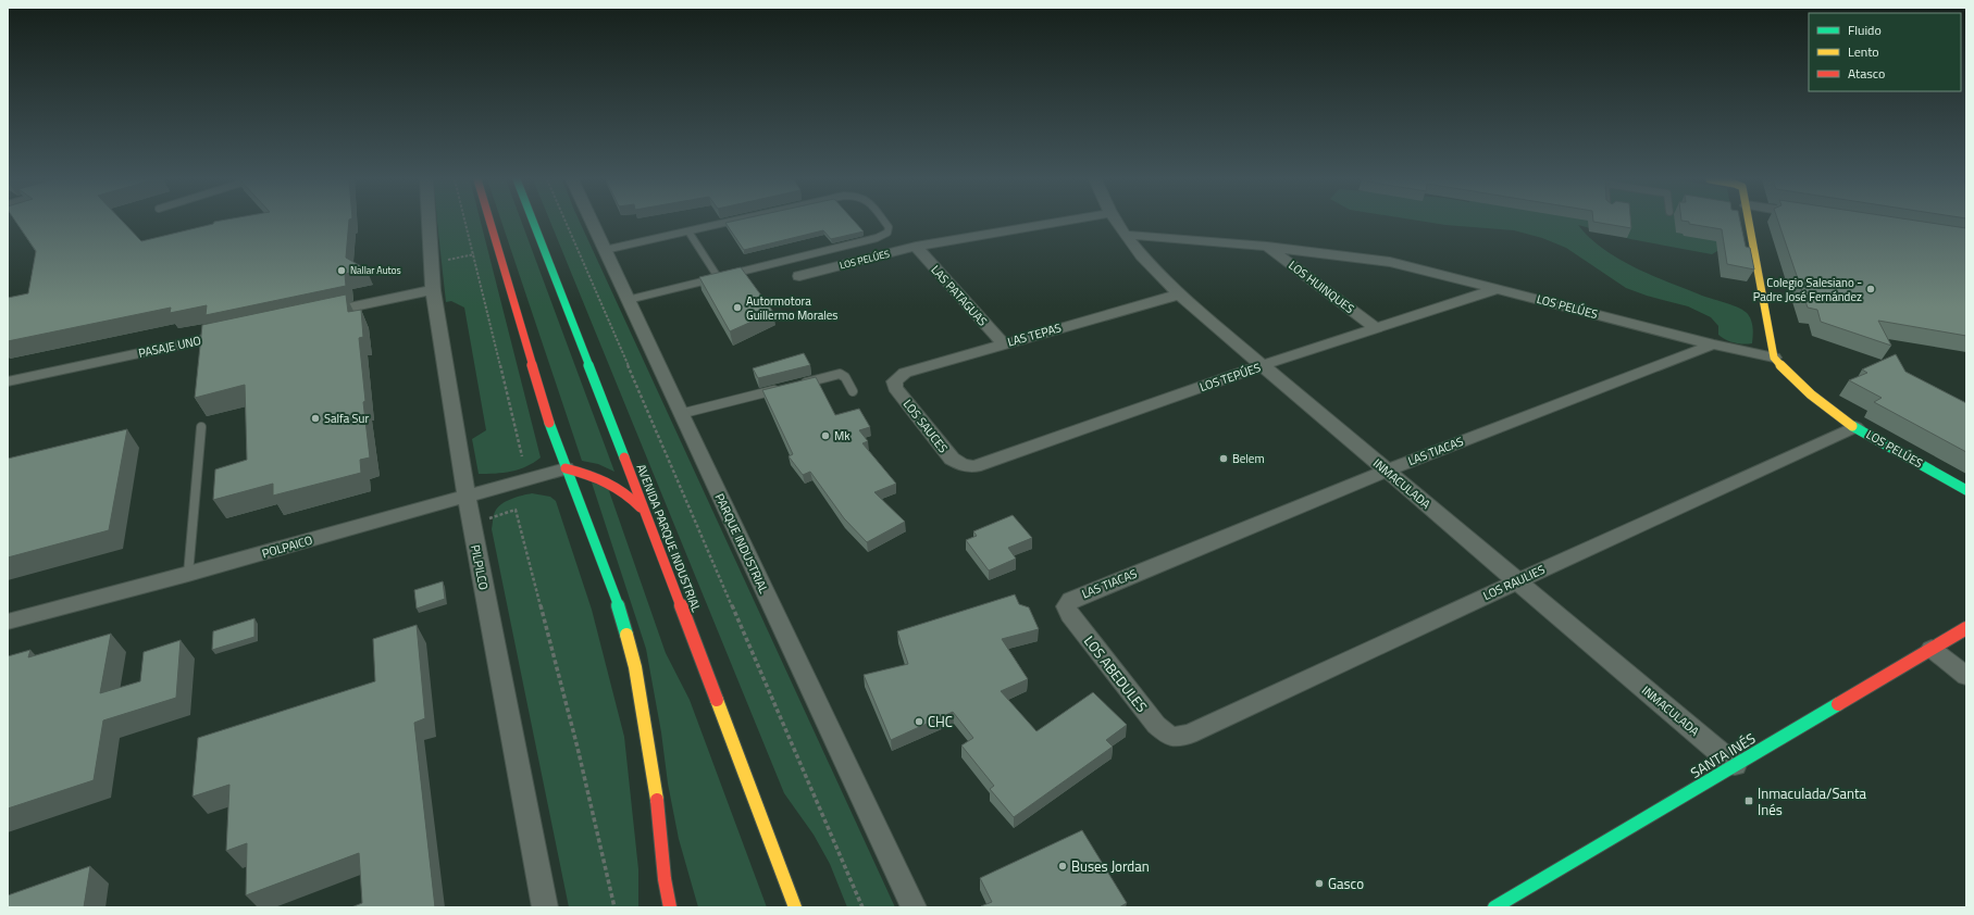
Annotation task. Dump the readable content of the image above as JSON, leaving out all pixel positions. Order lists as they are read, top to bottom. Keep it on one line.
{"streets":{"main road":["LOS PELÚES","AVENIDA PARQUE INDUSTRIAL","SANTA INÉS"],"street":["LOS HUINQUES","LAS PATAGUAS","LAS TEPAS","PASAJE UNO","LOS TEPÚES","LOS SAUCES","LAS TIACAS","INMACULADA","PARQUE INDUSTRIAL","POLPAICO","PILPILCO","LOS RAULIES","LOS ABEDULES"]},"crossings":[["LOS PELÚES","LOS HUINQUES"],["LOS PELÚES","LAS PATAGUAS"],["LOS PELÚES","LOS TEPÚES"],["LOS PELÚES","LAS TIACAS"],["LOS PELÚES","INMACULADA"],["LOS PELÚES","LOS RAULIES"],["LOS HUINQUES","LOS TEPÚES"],["LAS PATAGUAS","LAS TEPAS"],["LAS TEPAS","LOS SAUCES"],["LAS TEPAS","INMACULADA"],["LOS TEPÚES","LOS SAUCES"],["LOS TEPÚES","INMACULADA"],["LAS TIACAS","INMACULADA"],["LAS TIACAS","LOS ABEDULES"],["INMACULADA","LOS RAULIES"],["INMACULADA","SANTA INÉS"],["POLPAICO","PILPILCO"],["LOS RAULIES","LOS ABEDULES"]],"places":{"other":["Nallar Autos","Colegio Salesiano - Padre José Fernández","Autormotora Guillermo Morales","Salfa Sur","Mk","Belem","CHC","Buses Jordan","Gasco"],"transit":["Inmaculada/Santa Inés"]},"legend":["Fluido","Lento","Atasco"]}
